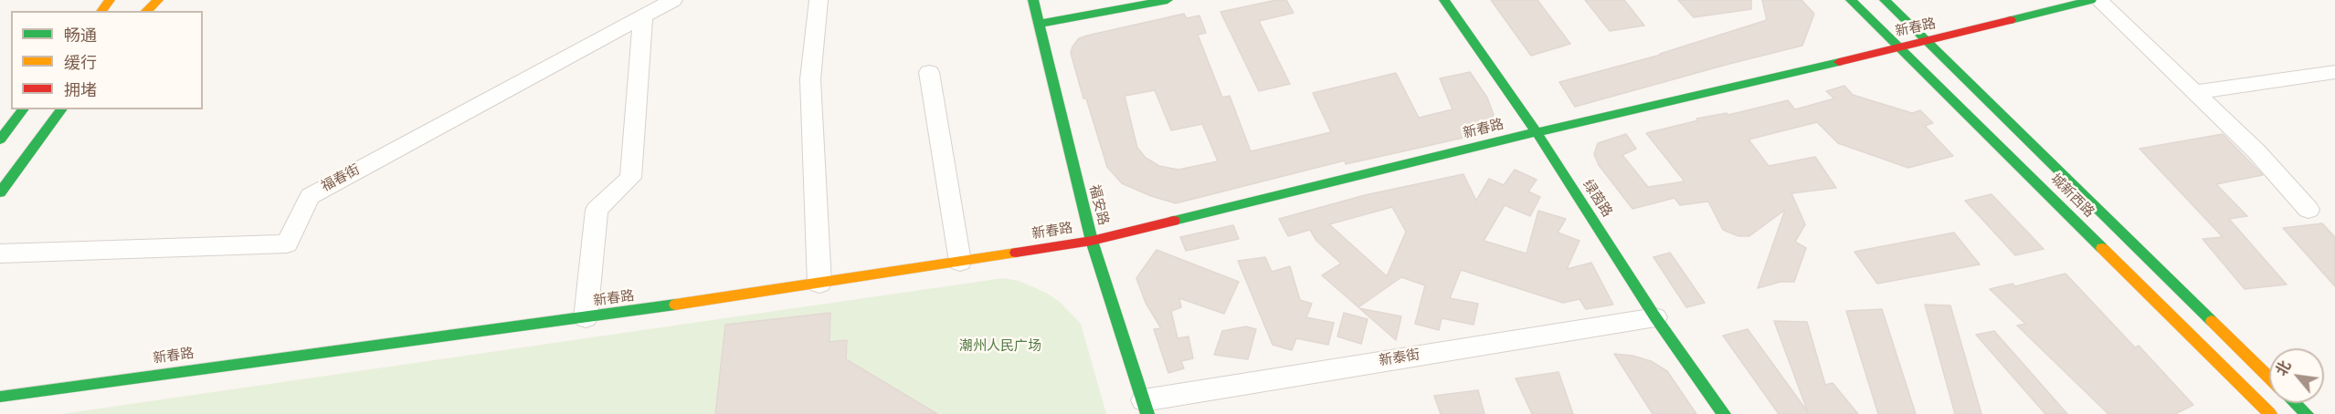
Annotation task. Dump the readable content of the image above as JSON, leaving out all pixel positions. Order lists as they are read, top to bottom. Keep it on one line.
{"streets":{"street":["新春路","福春街","城新西路","绿茵路","福安路","新泰街"]},"crossings":[["新春路","城新西路"],["新春路","绿茵路"],["新春路","福安路"],["绿茵路","新泰街"],["福安路","新泰街"]],"parks":["潮州人民广场"],"legend":["畅通","缓行","拥堵"],"north":"top left"}
